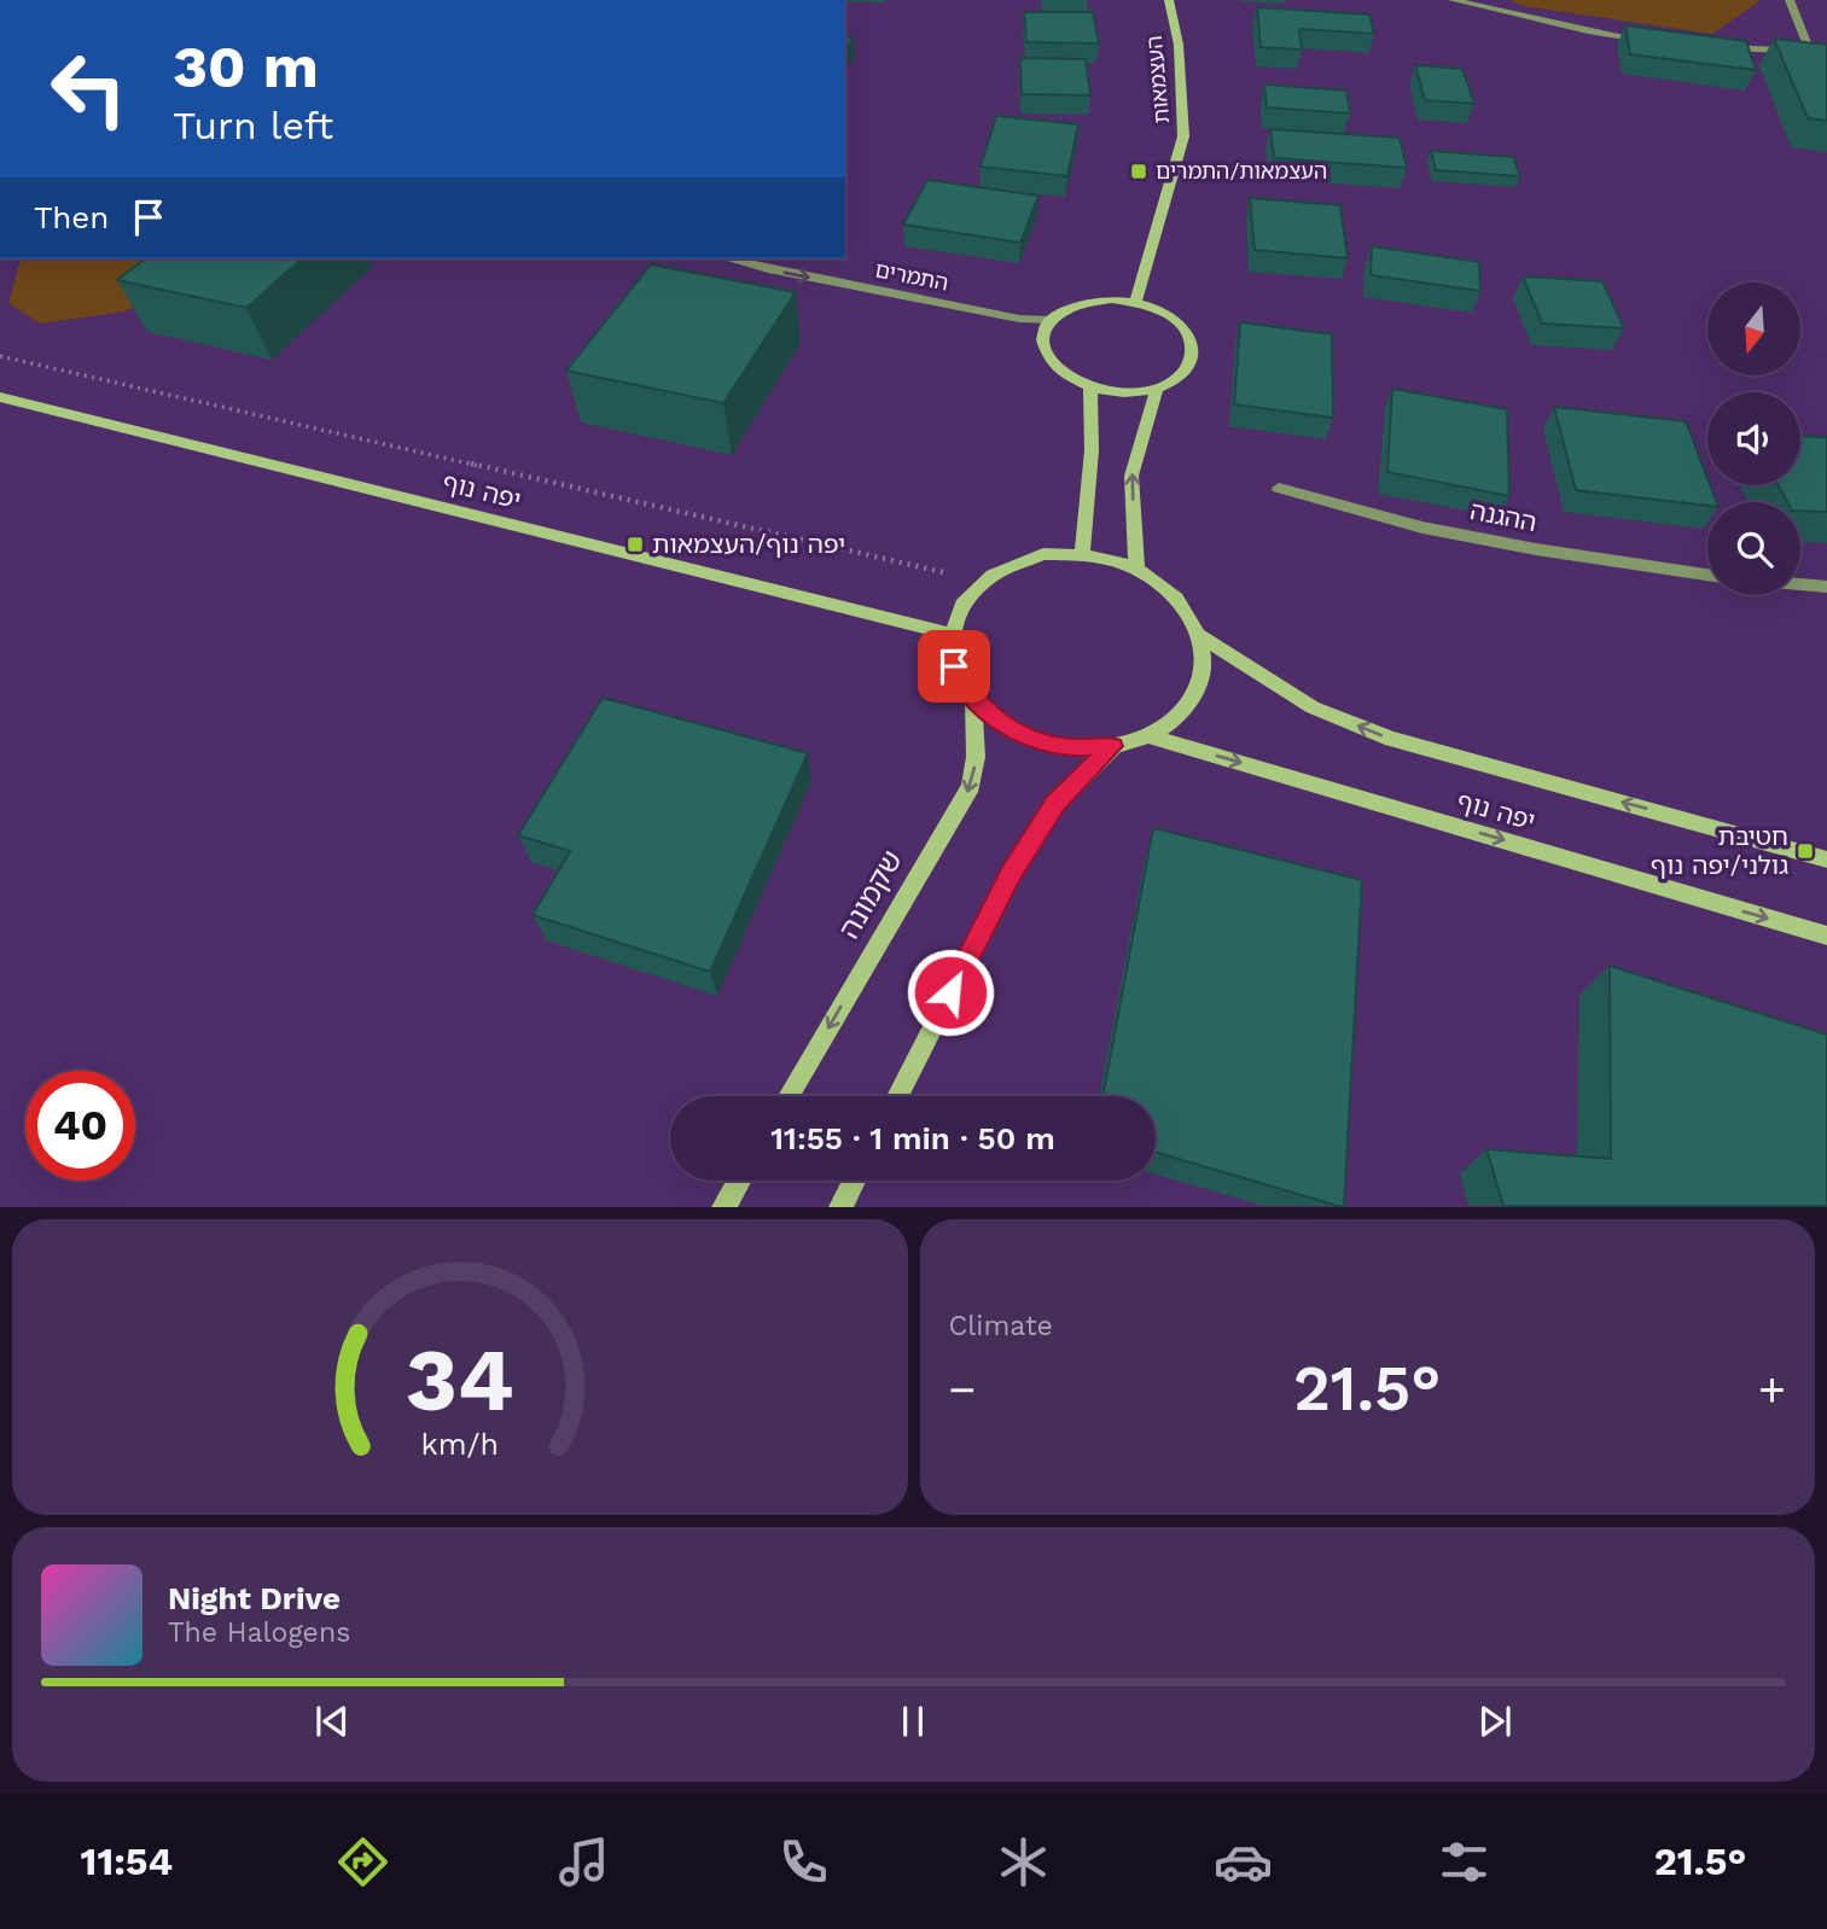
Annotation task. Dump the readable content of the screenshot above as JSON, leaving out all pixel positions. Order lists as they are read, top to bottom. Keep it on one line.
{"streets":{"street":["העצמאות","התמרים","יפה נוף","ההגנה","שקמונה"]},"crossings":[["העצמאות","התמרים"],["יפה נוף","שקמונה"]],"one_way":["התמרים"],"places":{"transit":["העצמאות/התמרים","יפה נוף/העצמאות","חטיבת גולני/יפה נוף"]},"north":"bottom","page":{"turn":["30 m","Turn left"],"then":"Then","limit":"40","trip":"11:55 · 1 min · 50 m","tile":"Climate","heat":["−","21.5°","+"],"song":["Night Drive","The Halogens"],"tabs":["11:54","21.5°"],"gauge":["34","km/h"]}}
